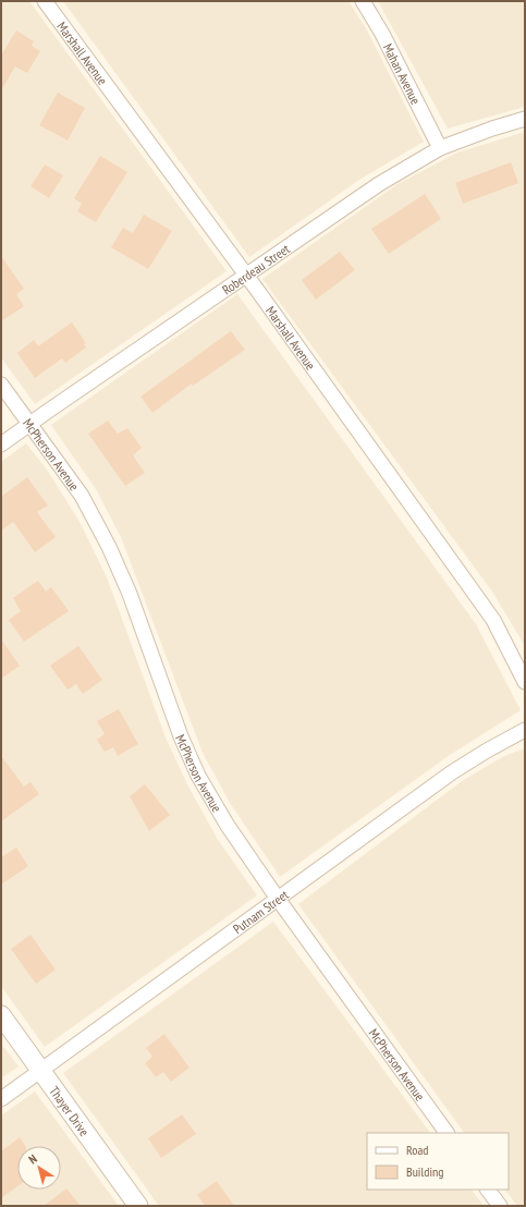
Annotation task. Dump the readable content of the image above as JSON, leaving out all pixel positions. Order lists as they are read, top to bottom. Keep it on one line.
{"streets":{"street":["Marshall Avenue","Mahan Avenue","Roberdeau Street","McPherson Avenue","Putnam Street","Thayer Drive"]},"crossings":[["Marshall Avenue","Roberdeau Street"],["Mahan Avenue","Roberdeau Street"],["Roberdeau Street","McPherson Avenue"],["McPherson Avenue","Putnam Street"],["Putnam Street","Thayer Drive"]],"legend":["Road","Building"],"north":"top left"}
